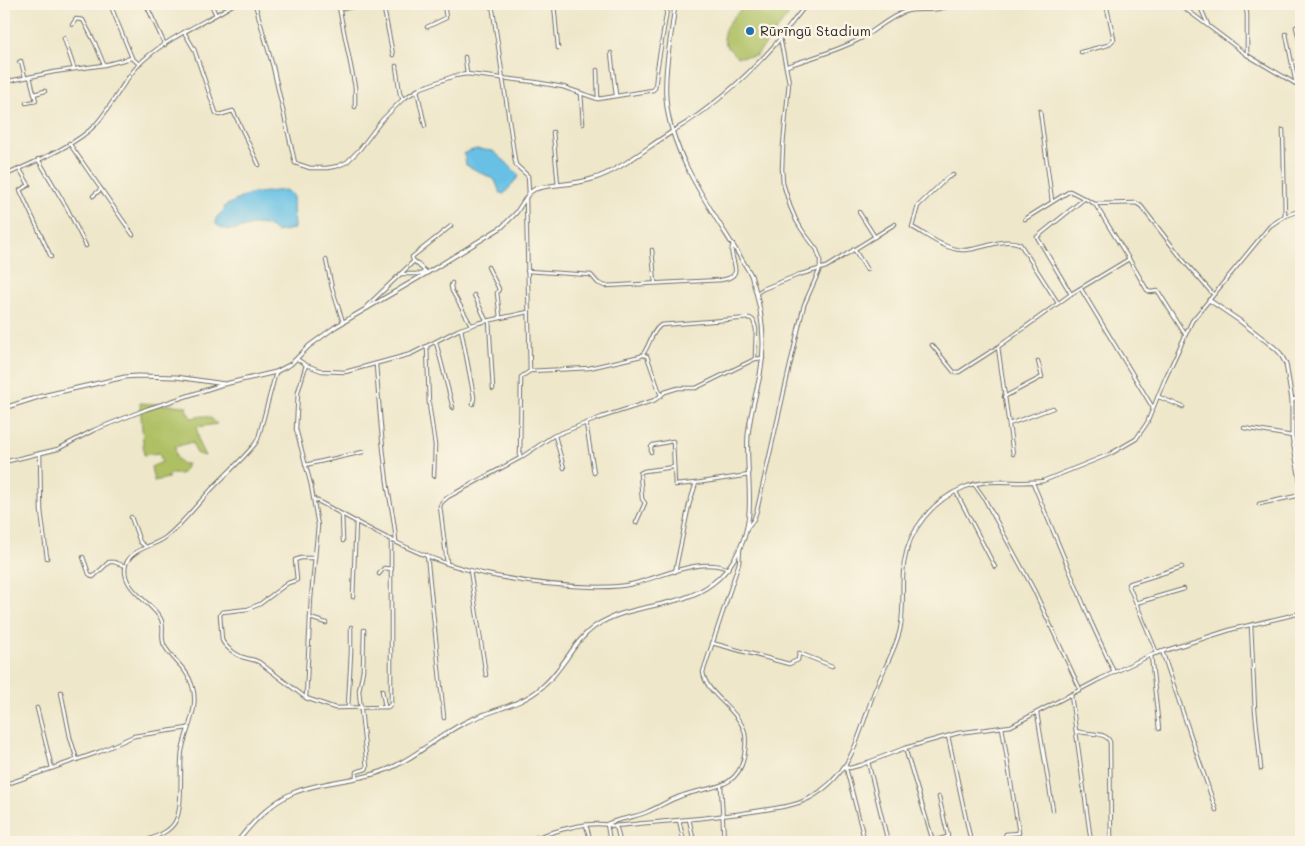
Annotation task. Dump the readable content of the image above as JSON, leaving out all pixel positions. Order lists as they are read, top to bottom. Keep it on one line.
{"places":["Rũrĩngũ Stadium"]}
